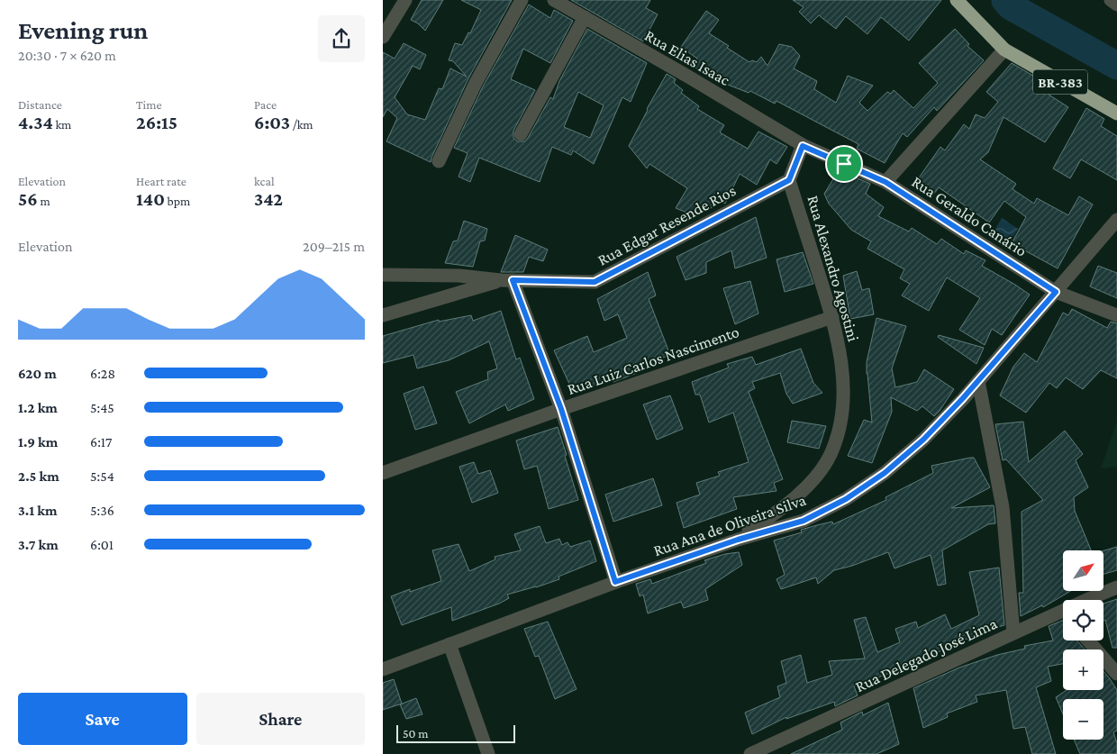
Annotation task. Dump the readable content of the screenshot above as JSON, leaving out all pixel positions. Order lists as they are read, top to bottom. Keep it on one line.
{"streets":{"highway":["BR-383"],"street":["Rua Elias Isaac","Rua Geraldo Canário","Rua Edgar Resende Rios","Rua Alexandro Agostini","Rua Luiz Carlos Nascimento","Rua Ana de Oliveira Silva","Rua Delegado José Lima"]},"crossings":[["Rua Elias Isaac","Rua Geraldo Canário"],["Rua Geraldo Canário","Rua Ana de Oliveira Silva"],["Rua Edgar Resende Rios","Rua Alexandro Agostini"],["Rua Alexandro Agostini","Rua Luiz Carlos Nascimento"],["Rua Alexandro Agostini","Rua Ana de Oliveira Silva"]],"scale_bar":"50 m","north":"top right","page":{"heading":["Evening run","20:30 · 7 × 620 m"],"stats":[["Distance","4.34 km"],["Time","26:15"],["Pace","6:03 /km"],["Elevation","56 m"],["Heart rate","140 bpm"],["kcal","342"]],"chart":["Elevation","209–215 m"],"list":[{"name":"620 m","note":"6:28"},{"name":"1.2 km","note":"5:45"},{"name":"1.9 km","note":"6:17"},{"name":"2.5 km","note":"5:54"},{"name":"3.1 km","note":"5:36"},{"name":"3.7 km","note":"6:01"}],"map_buttons":["+","−"],"buttons":["Save","Share"],"scale":"50 m"}}
